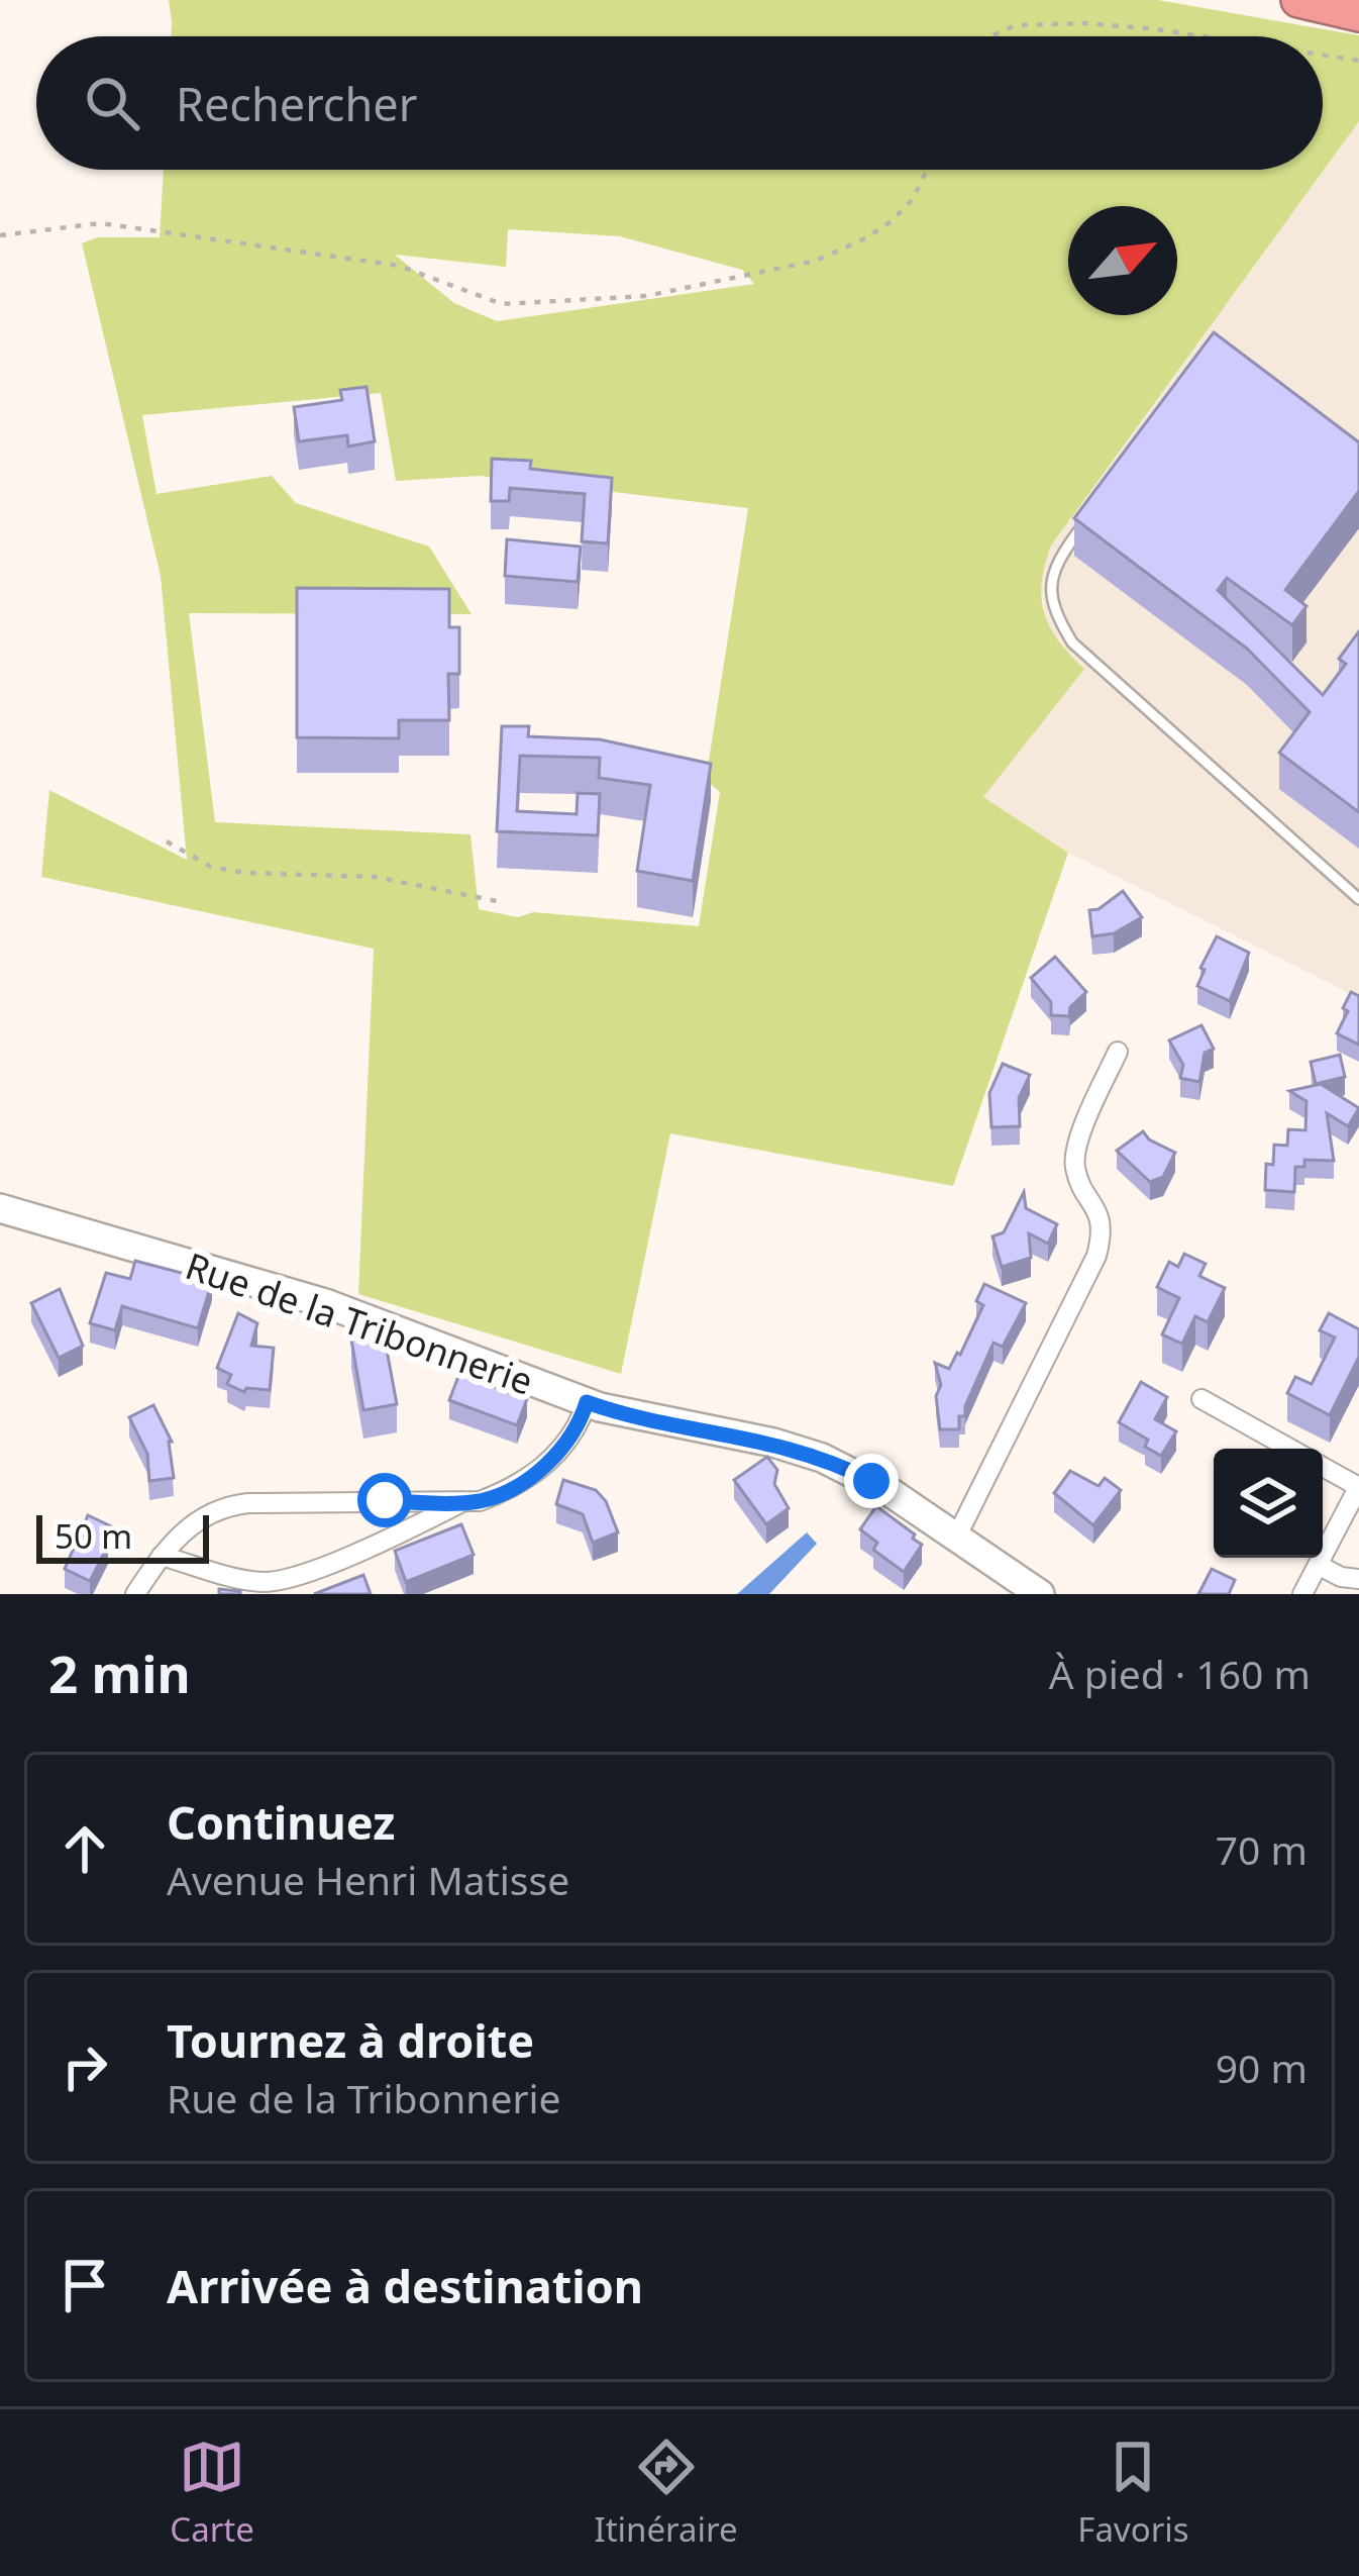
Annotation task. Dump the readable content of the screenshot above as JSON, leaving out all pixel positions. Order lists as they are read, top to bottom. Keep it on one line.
{"streets":{"street":["Rue de la Tribonnerie"]},"scale_bar":"50 m","north":"top right","page":{"search":"Rechercher","scale":"50 m","heading":["2 min","À pied · 160 m"],"list":[["Continuez","Avenue Henri Matisse","70 m"],["Tournez à droite","Rue de la Tribonnerie","90 m"],"Arrivée à destination"],"nav":["Carte","Itinéraire","Favoris"]}}
